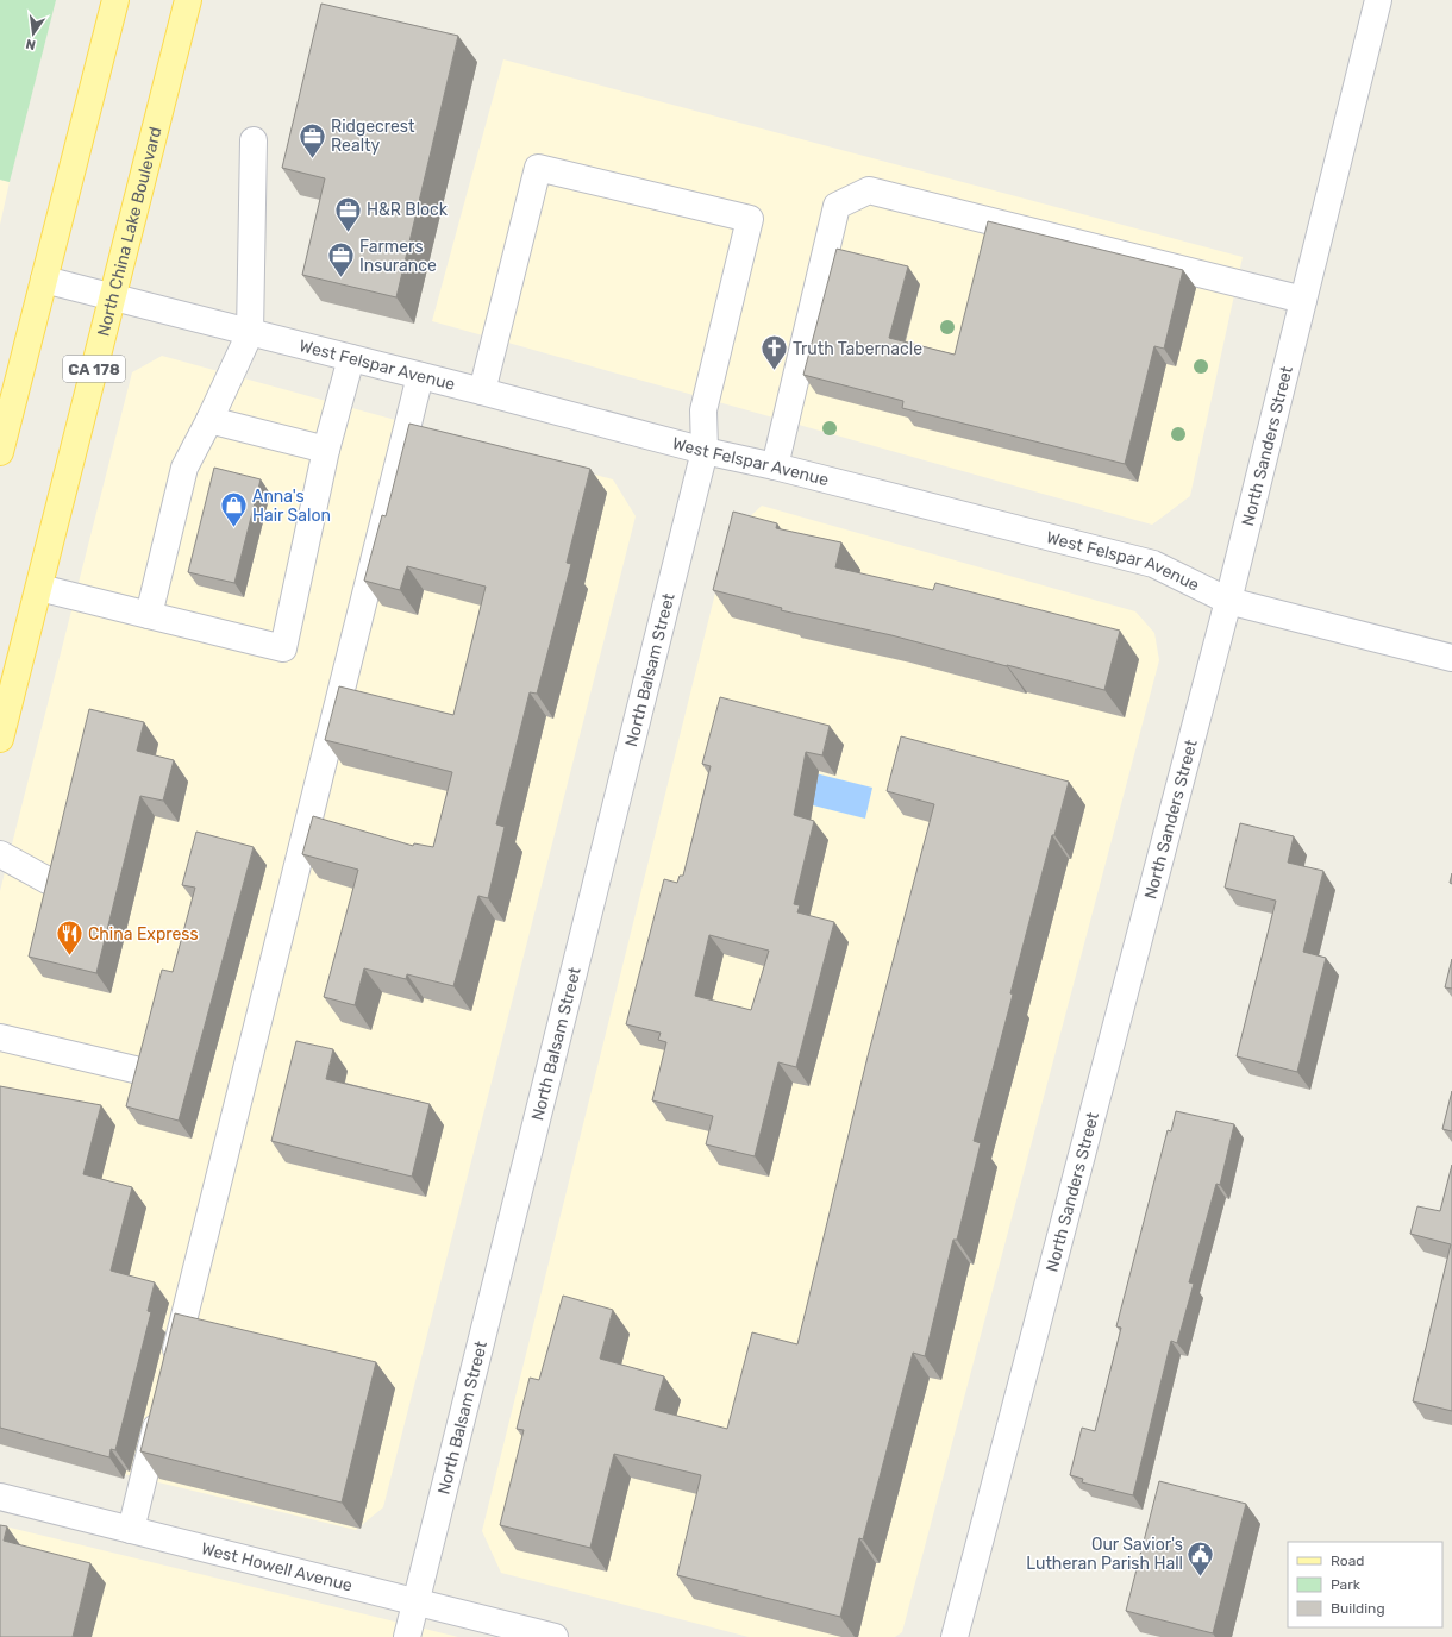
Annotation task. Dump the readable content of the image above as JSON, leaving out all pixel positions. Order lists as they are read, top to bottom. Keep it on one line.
{"streets":{"main road":["North China Lake Boulevard","CA 178"],"street":["West Felspar Avenue","North Sanders Street","North Balsam Street","West Howell Avenue"]},"crossings":[["North China Lake Boulevard","West Felspar Avenue"],["West Felspar Avenue","North Sanders Street"],["West Felspar Avenue","North Balsam Street"],["North Balsam Street","West Howell Avenue"]],"places":{"office":["Ridgecrest Realty","H&R Block","Farmers Insurance"],"church":["Truth Tabernacle"],"shop":["Anna's Hair Salon"],"restaurant":["China Express"],"public building":["Our Savior's Lutheran Parish Hall"]},"legend":["Road","Park","Building"],"north":"bottom"}
